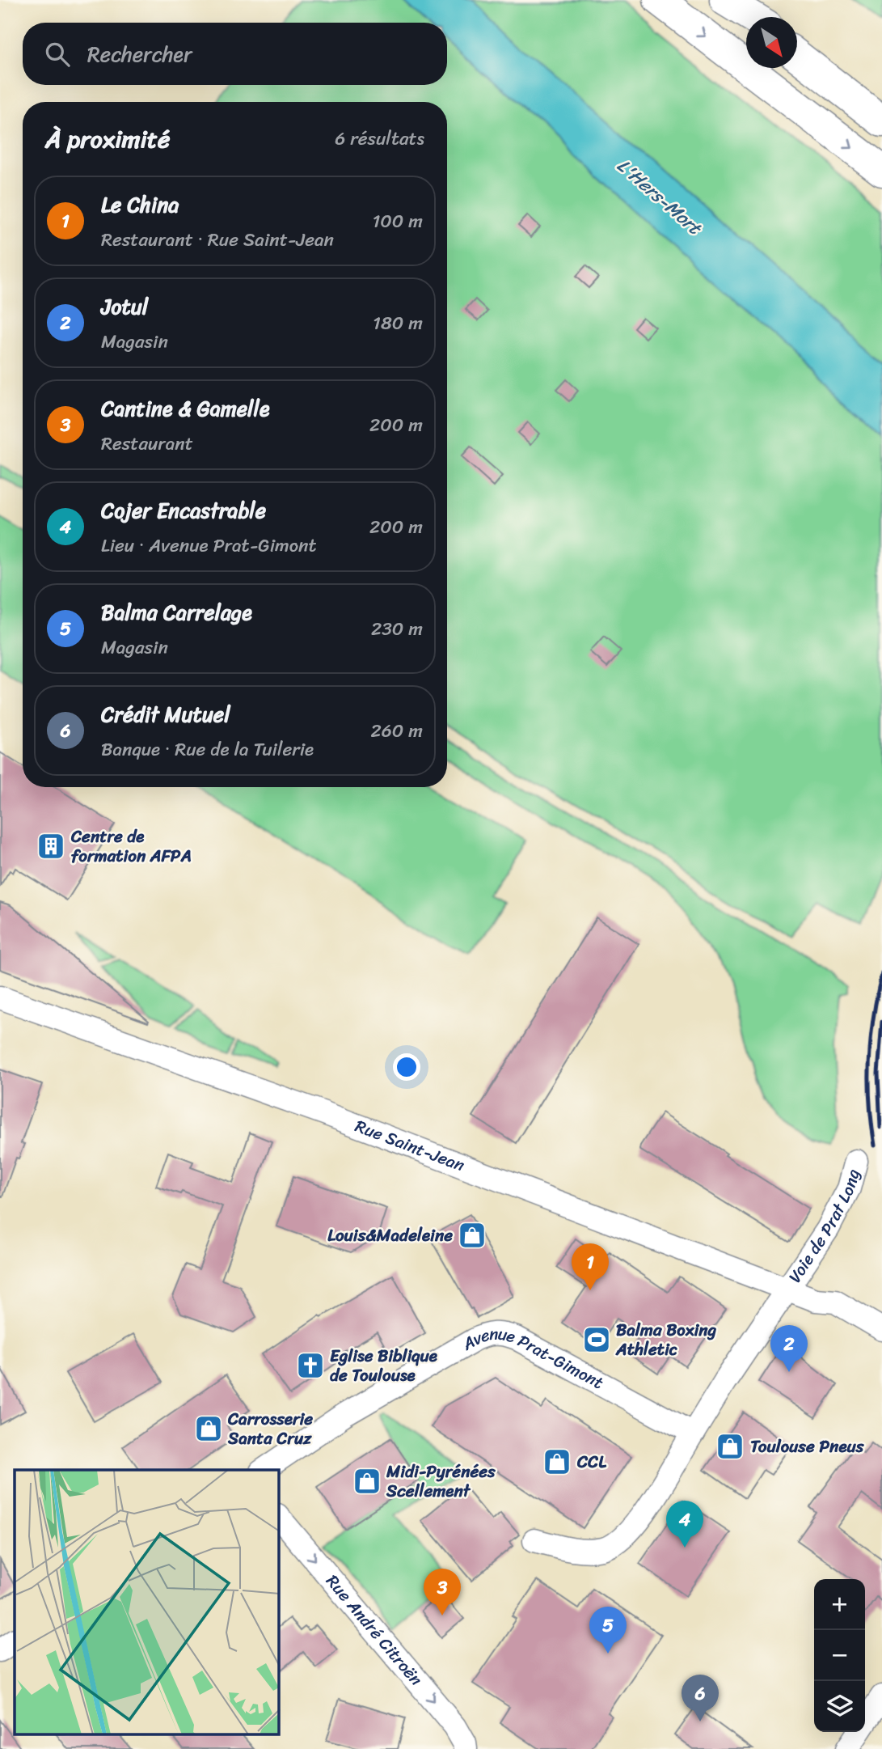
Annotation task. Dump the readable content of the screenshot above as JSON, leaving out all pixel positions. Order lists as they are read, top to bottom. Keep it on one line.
{"streets":{"street":["Rue Saint-Jean","Voie de Prat Long","Avenue Prat-Gimont","Rue André Citroën"]},"crossings":[["Rue Saint-Jean","Voie de Prat Long"]],"one_way":["Rue André Citroën"],"water":["L'Hers-Mort"],"places":{"building":["Centre de formation AFPA"],"shop":["Louis&Madeleine","Carrosserie Santa Cruz","Toulouse Pneus","CCL","Midi-Pyrénées Scellement"],"sports":["Balma Boxing Athletic"],"church":["Eglise Biblique de Toulouse"]},"north":"bottom right","page":{"search":"Rechercher","heading":["À proximité","6 résultats"],"list":[{"mark":"1","name":"Le China","note":"Restaurant · Rue Saint-Jean","value":"100 m"},{"mark":"2","name":"Jotul","note":"Magasin","value":"180 m"},{"mark":"3","name":"Cantine & Gamelle","note":"Restaurant","value":"200 m"},{"mark":"4","name":"Cojer Encastrable","note":"Lieu · Avenue Prat-Gimont","value":"200 m"},{"mark":"5","name":"Balma Carrelage","note":"Magasin","value":"230 m"},{"mark":"6","name":"Crédit Mutuel","note":"Banque · Rue de la Tuilerie","value":"260 m"}],"pins":["1","2","4","3","5","6"],"map_buttons":["+","−"]}}
